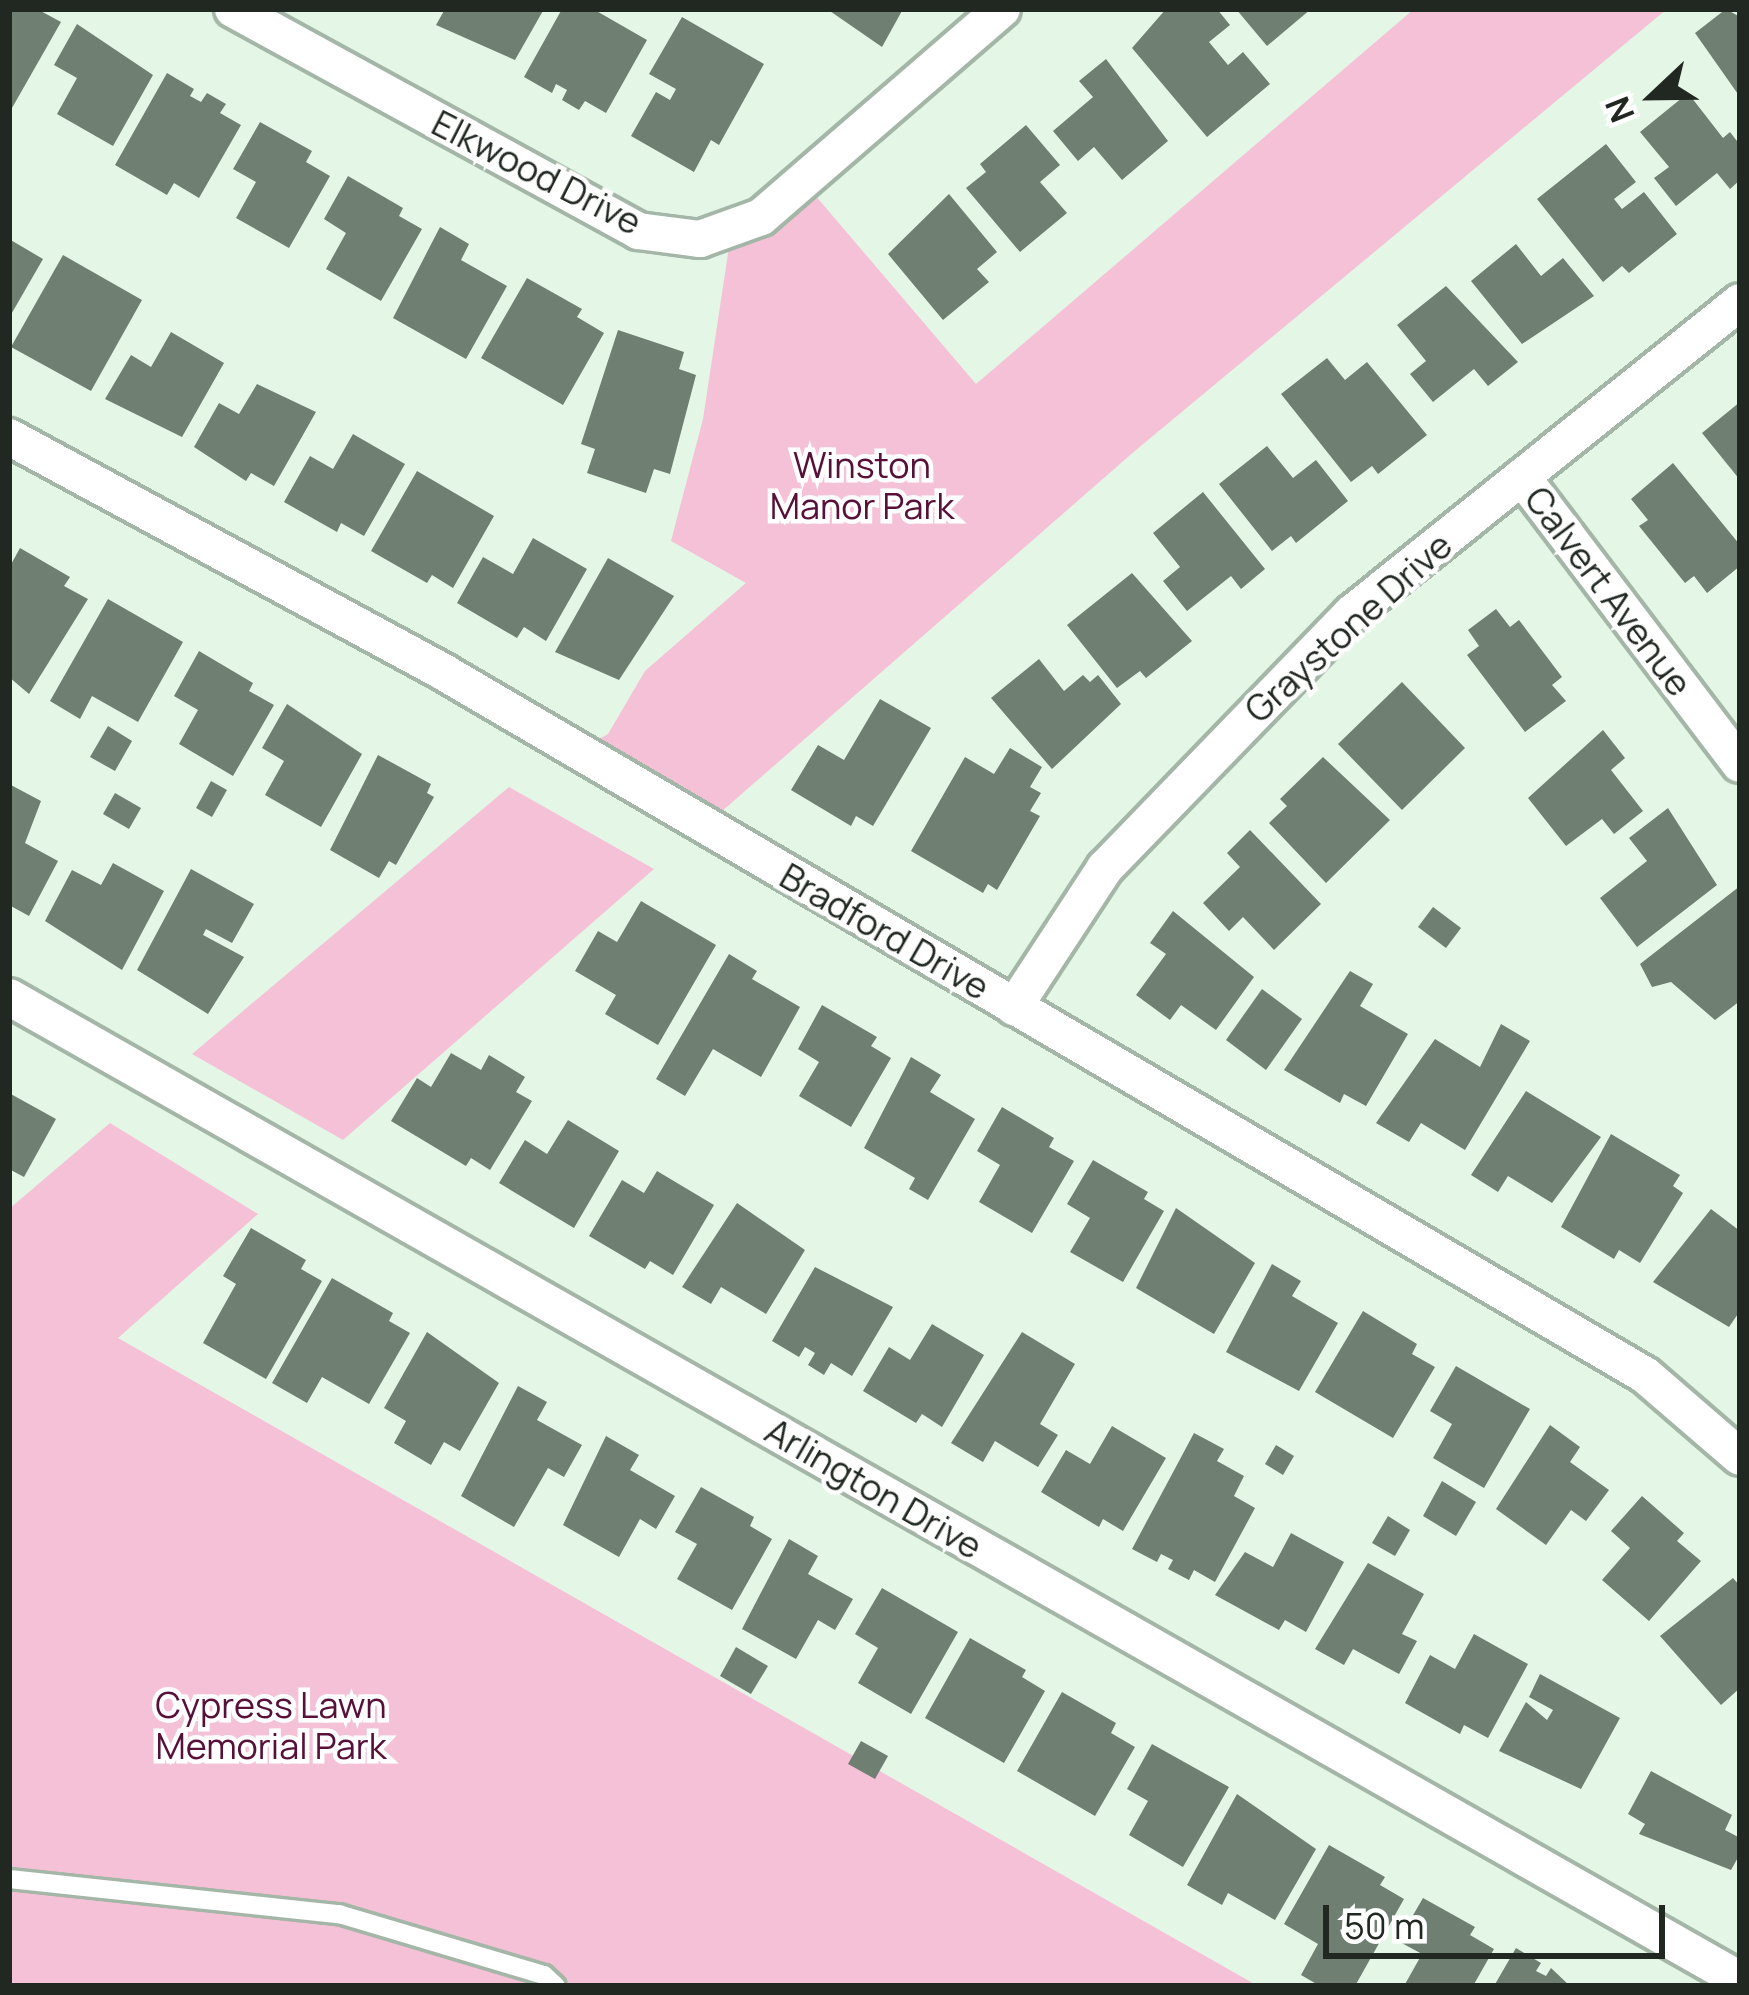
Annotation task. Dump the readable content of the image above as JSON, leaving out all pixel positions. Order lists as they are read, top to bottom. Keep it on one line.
{"streets":{"street":["Elkwood Drive","Calvert Avenue","Graystone Drive","Bradford Drive","Arlington Drive"]},"crossings":[["Calvert Avenue","Graystone Drive"],["Graystone Drive","Bradford Drive"]],"parks":["Winston Manor Park","Cypress Lawn Memorial Park"],"scale_bar":"50 m","north":"left"}
